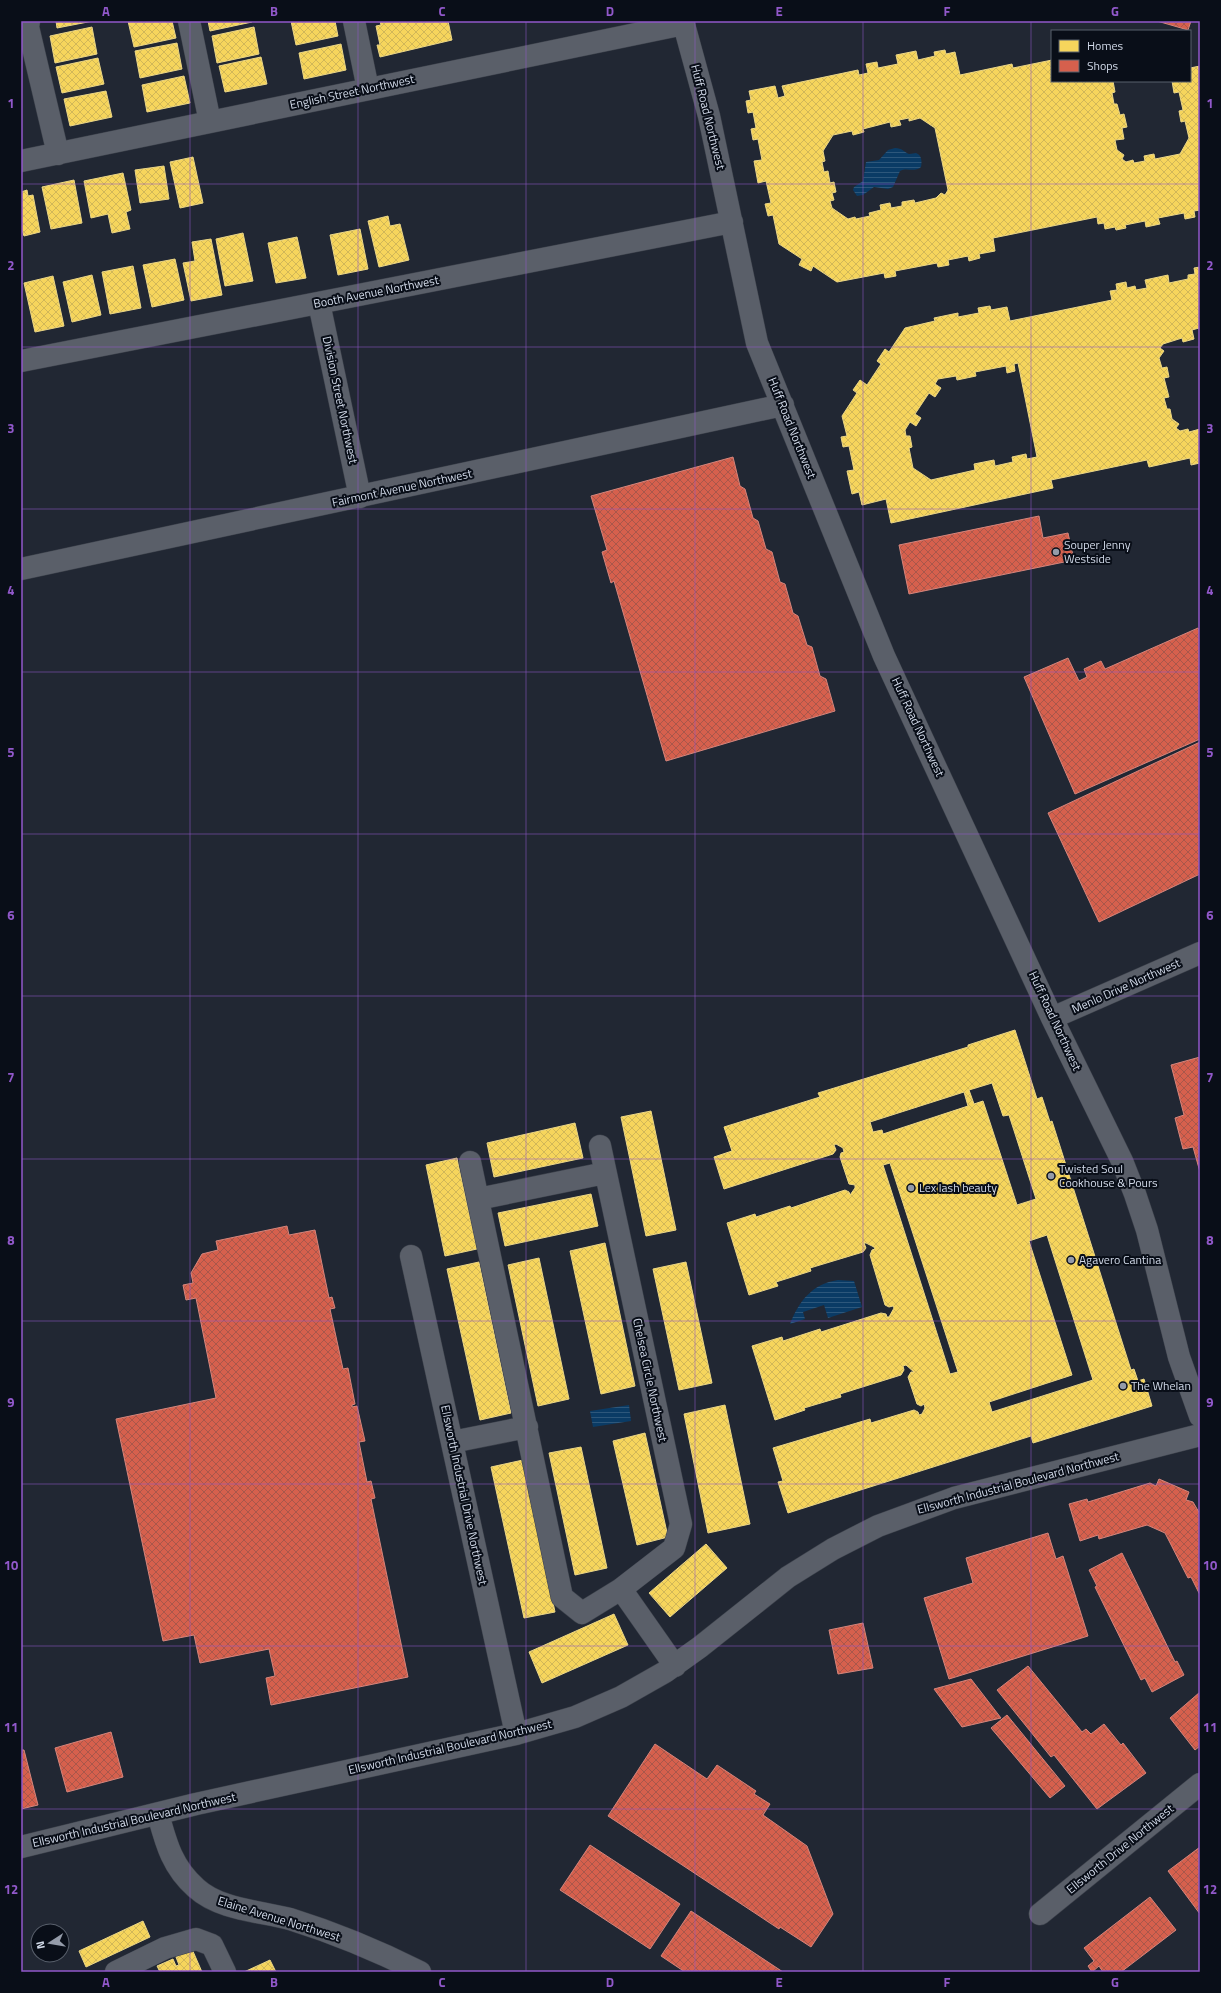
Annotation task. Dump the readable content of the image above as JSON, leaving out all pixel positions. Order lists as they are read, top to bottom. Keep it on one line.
{"streets":{"street":["English Street Northwest","Huff Road Northwest","Booth Avenue Northwest","Division Street Northwest","Fairmont Avenue Northwest","Menlo Drive Northwest","Chelsea Circle Northwest","Ellsworth Industrial Boulevard Northwest","Ellsworth Industrial Drive Northwest","Ellsworth Drive Northwest","Elaine Avenue Northwest"]},"crossings":[["English Street Northwest","Huff Road Northwest"],["Huff Road Northwest","Booth Avenue Northwest"],["Huff Road Northwest","Fairmont Avenue Northwest"],["Huff Road Northwest","Menlo Drive Northwest"],["Booth Avenue Northwest","Division Street Northwest"],["Division Street Northwest","Fairmont Avenue Northwest"],["Ellsworth Industrial Boulevard Northwest","Ellsworth Industrial Drive Northwest"],["Ellsworth Industrial Boulevard Northwest","Elaine Avenue Northwest"]],"places":["Souper Jenny Westside","Twisted Soul Cookhouse & Pours","Lex lash beauty","Agavero Cantina","The Whelan"],"legend":["Homes","Shops"],"north":"left","grid":{"columns":["A","B","C","D","E","F","G"],"rows":["1","2","3","4","5","6","7","8","9","10","11","12"]}}
